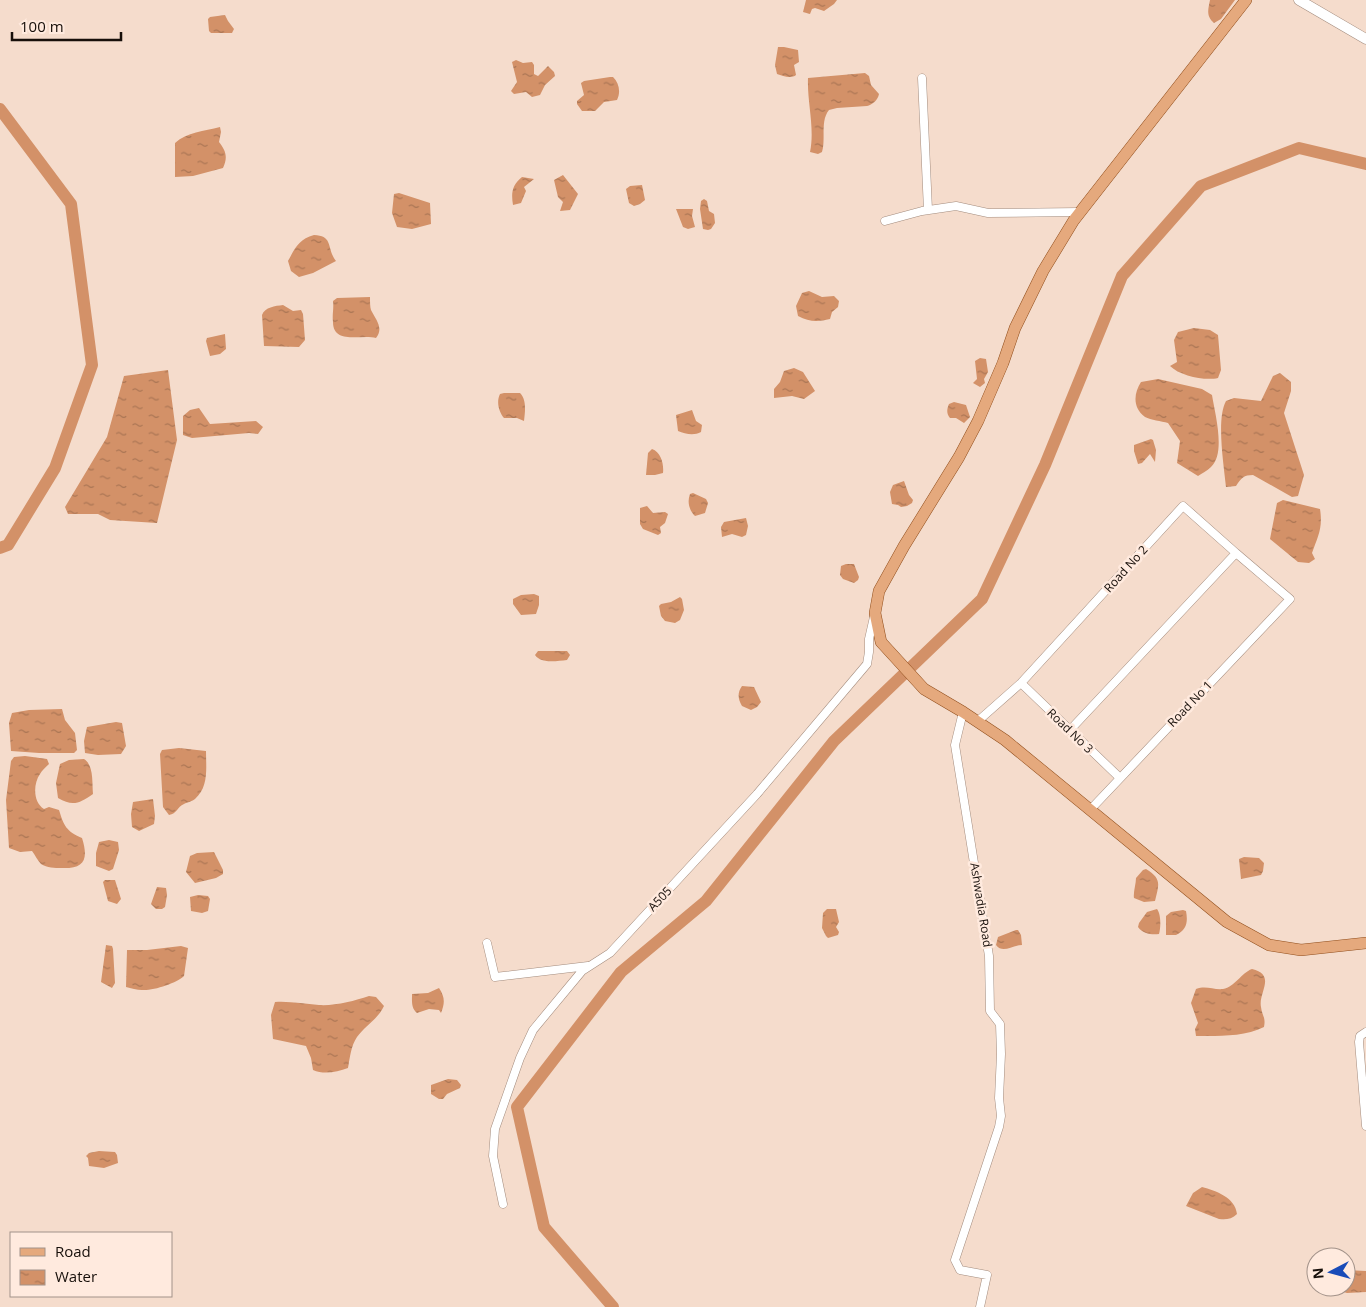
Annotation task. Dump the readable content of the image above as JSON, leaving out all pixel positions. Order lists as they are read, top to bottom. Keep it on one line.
{"streets":{"street":["Road No 2","Road No 1","Road No 3","A505","Ashwadia Road"]},"crossings":[["Road No 2","Road No 1"],["Road No 2","Road No 3"],["Road No 1","Road No 3"]],"legend":["Road","Water"],"scale_bar":"100 m","north":"left"}
